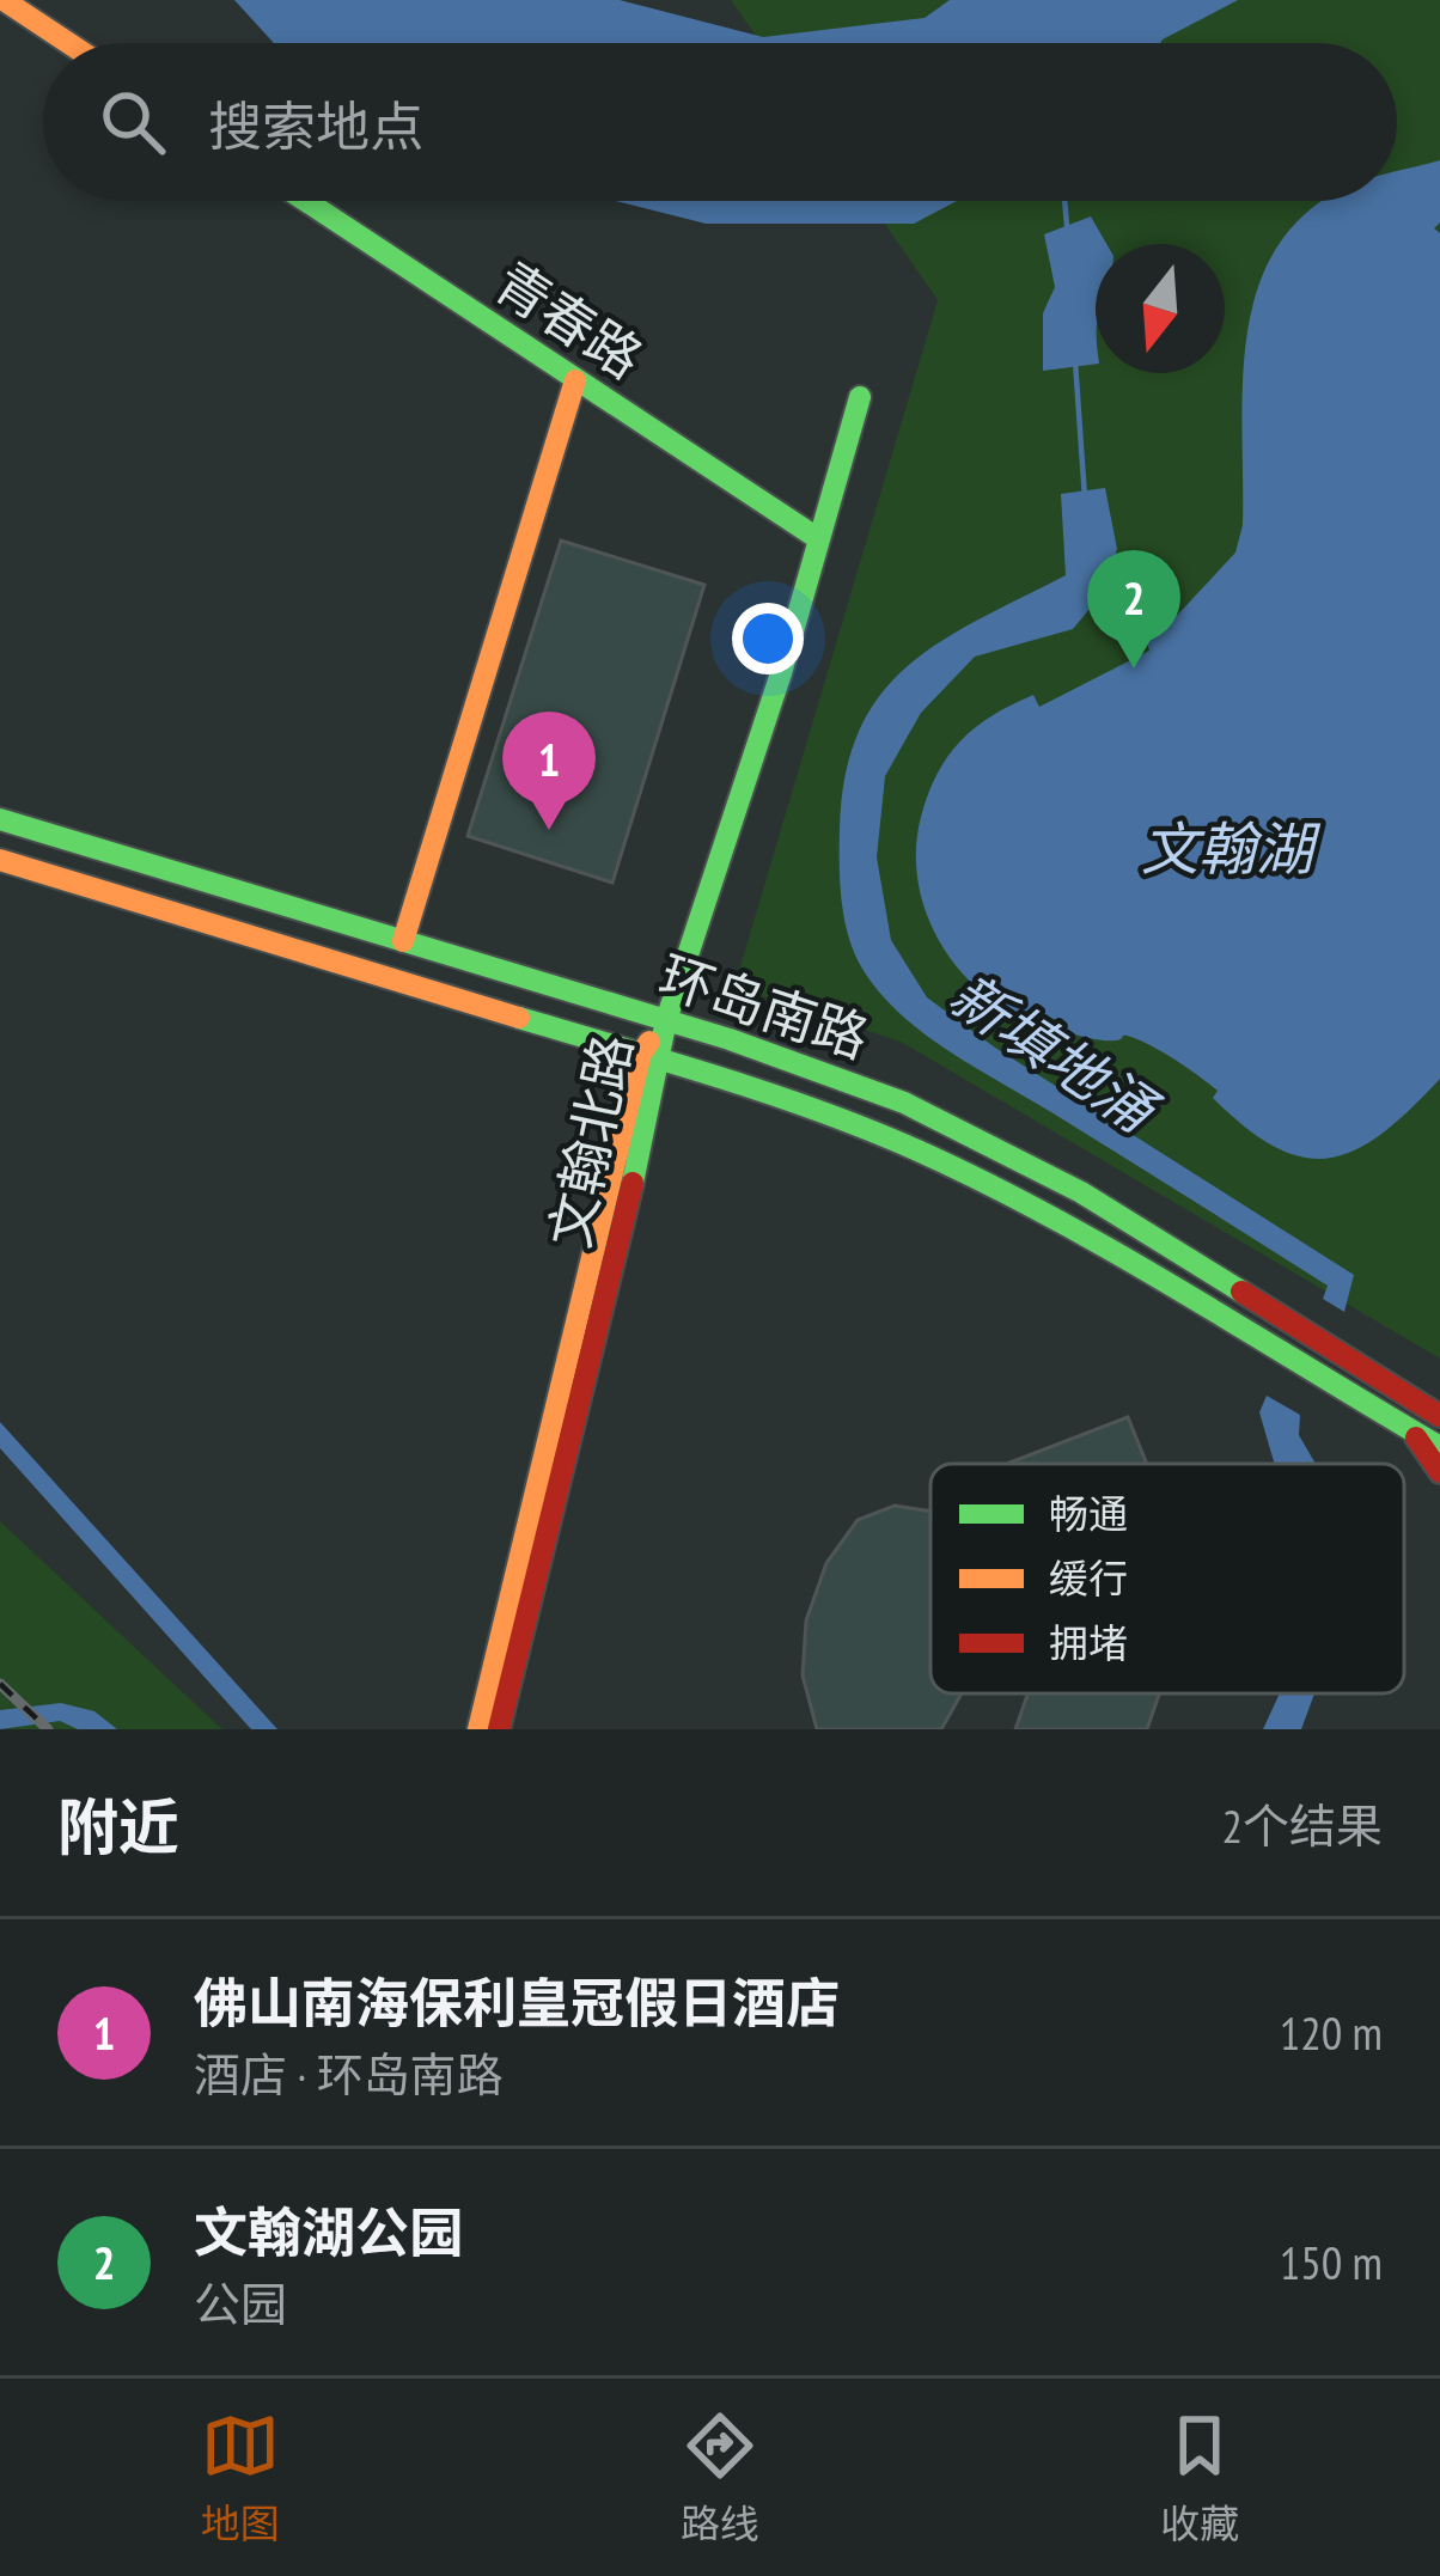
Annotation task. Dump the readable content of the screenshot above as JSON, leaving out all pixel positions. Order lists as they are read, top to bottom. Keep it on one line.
{"streets":{"street":["青春路","环岛南路","文翰北路"]},"crossings":[["青春路","文翰北路"],["环岛南路","文翰北路"]],"water":["文翰湖","新填地涌"],"legend":["畅通","缓行","拥堵"],"north":"bottom","page":{"search":"搜索地点","pins":["2","1"],"heading":["附近","2个结果"],"list":[{"mark":"1","name":"佛山南海保利皇冠假日酒店","note":"酒店 · 环岛南路","value":"120 m"},{"mark":"2","name":"文翰湖公园","note":"公园","value":"150 m"}],"nav":["地图","路线","收藏"]}}
